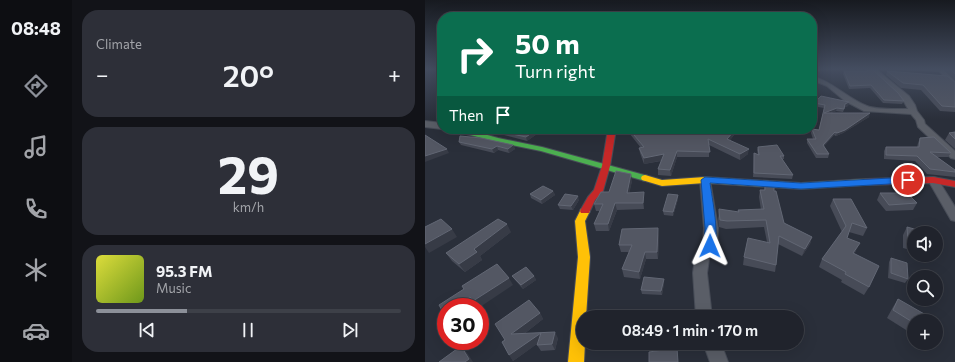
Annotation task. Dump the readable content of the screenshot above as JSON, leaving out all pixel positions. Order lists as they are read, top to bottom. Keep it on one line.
{"page":{"tabs":"08:48","tile":["Climate",["29","km/h"]],"turn":["50 m","Turn right"],"heat":["−","20°","+"],"then":"Then","map_buttons":"+","song":["95.3 FM","Music"],"limit":"30","trip":"08:49 · 1 min · 170 m"}}
